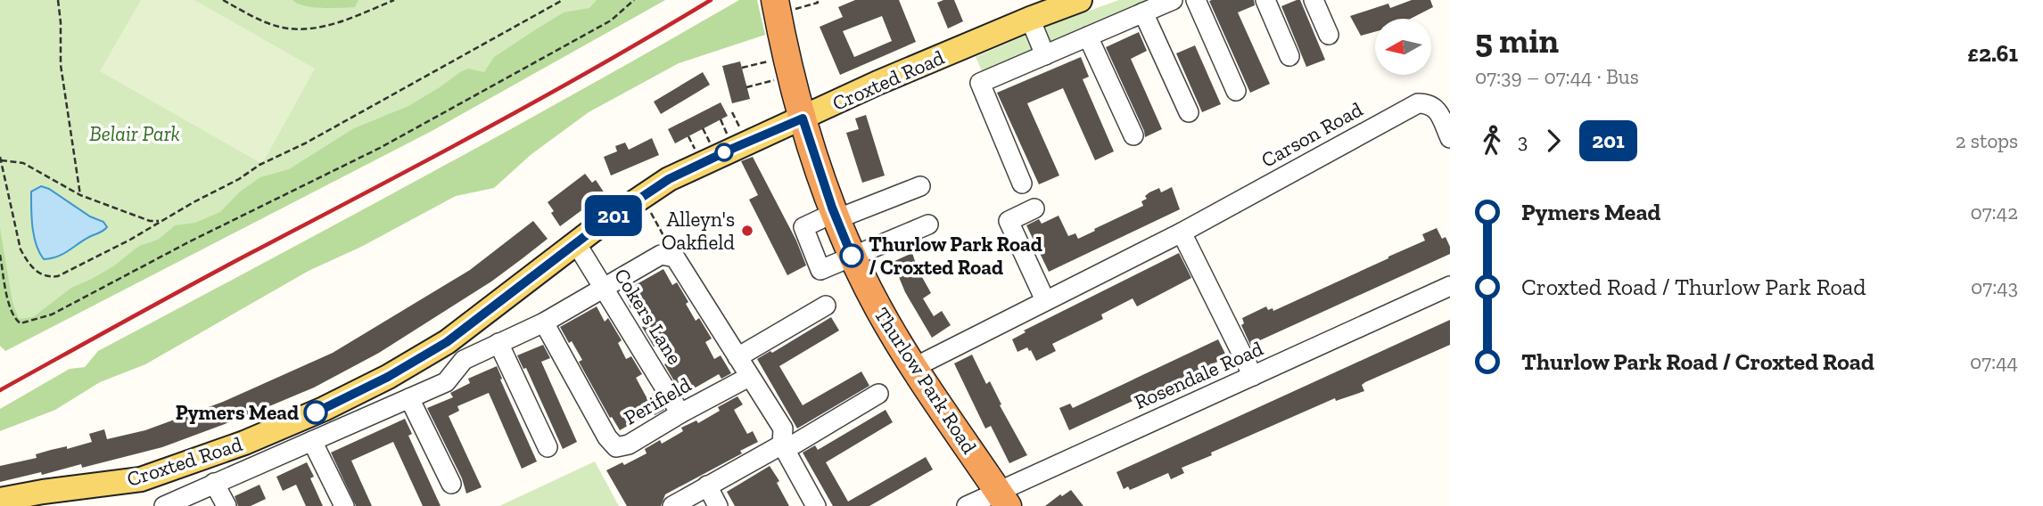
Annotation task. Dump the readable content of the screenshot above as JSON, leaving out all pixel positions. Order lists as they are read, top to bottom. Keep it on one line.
{"streets":{"highway":["Thurlow Park Road"],"main road":["Croxted Road"],"street":["Carson Road","Cokers Lane","Rosendale Road","Perifield"]},"crossings":[["Croxted Road","Cokers Lane"],["Croxted Road","Thurlow Park Road"],["Carson Road","Thurlow Park Road"],["Cokers Lane","Perifield"],["Rosendale Road","Thurlow Park Road"]],"parks":["Belair Park"],"places":["Alleyn's Oakfield","Thurlow Park Road / Croxted Road","Pymers Mead"],"lines":["bus line 201"],"north":"left","page":{"on_map":"201","heading":["5 min","07:39 – 07:44 · Bus","£2.61"],"legs":["3","201","2 stops"],"list":[{"name":"Pymers Mead","value":"07:42"},{"name":"Croxted Road / Thurlow Park Road","value":"07:43"},{"name":"Thurlow Park Road / Croxted Road","value":"07:44"}]}}
